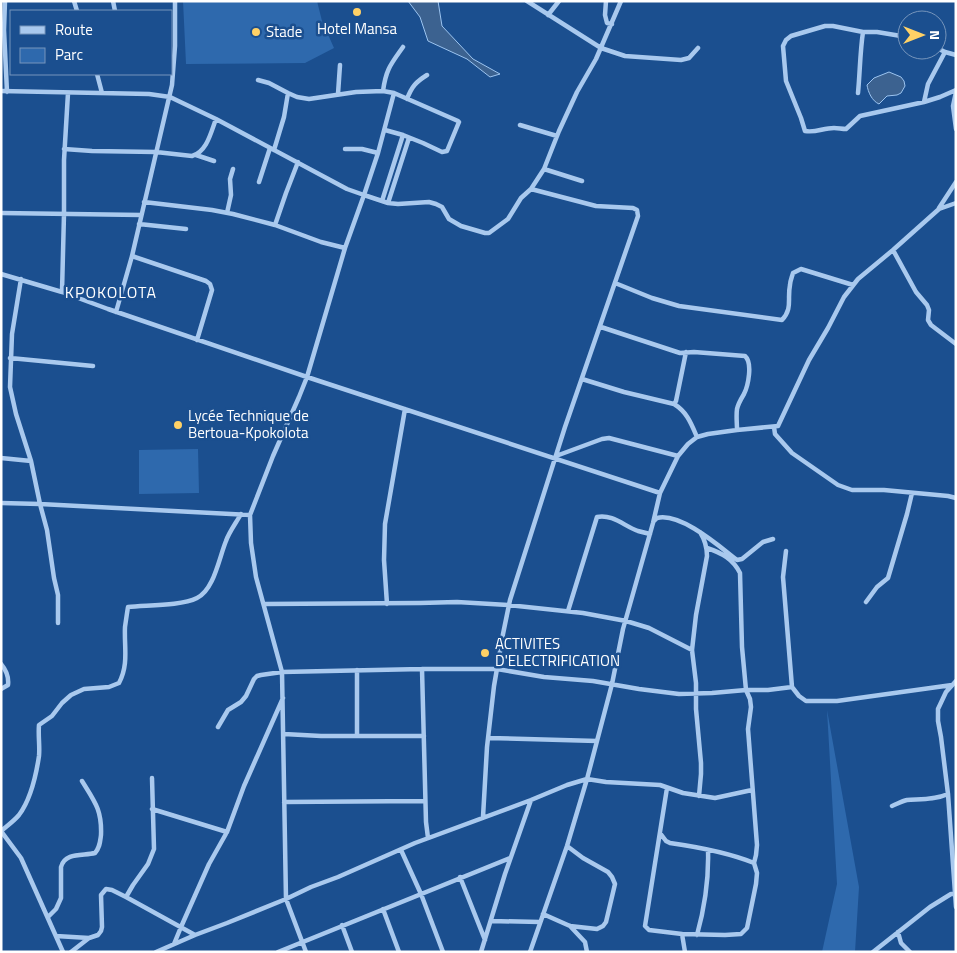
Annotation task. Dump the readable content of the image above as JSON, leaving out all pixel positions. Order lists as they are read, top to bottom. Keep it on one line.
{"districts":["KPOKOLOTA"],"places":["Hotel Mansa","Stade","Lycée Technique de Bertoua-Kpokolota","ACTIVITES D'ELECTRIFICATION"],"legend":["Route","Parc"],"north":"right"}
